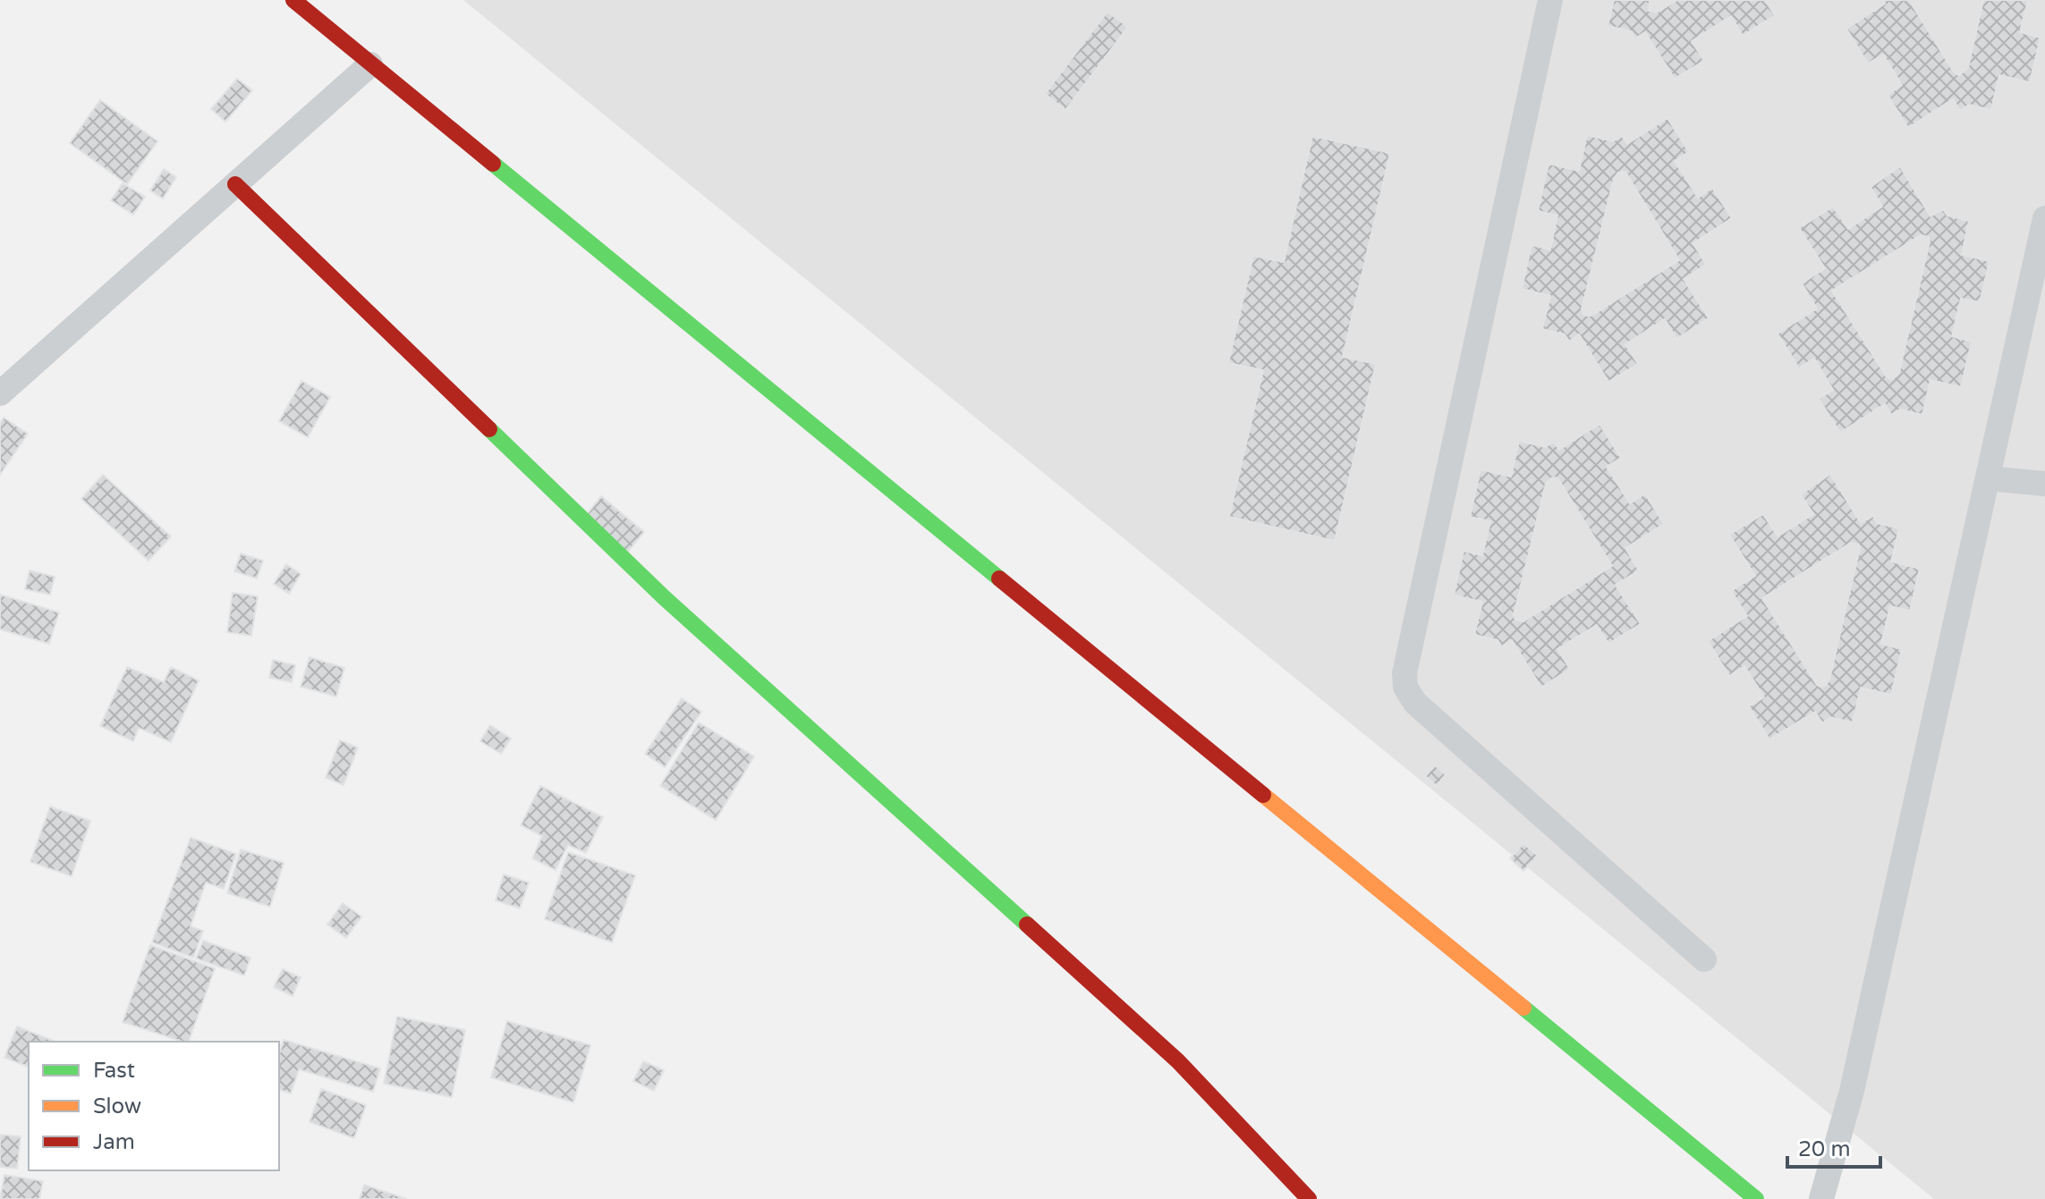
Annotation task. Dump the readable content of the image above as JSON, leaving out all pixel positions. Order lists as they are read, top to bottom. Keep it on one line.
{"legend":["Fast","Slow","Jam"],"scale_bar":"20 m"}
